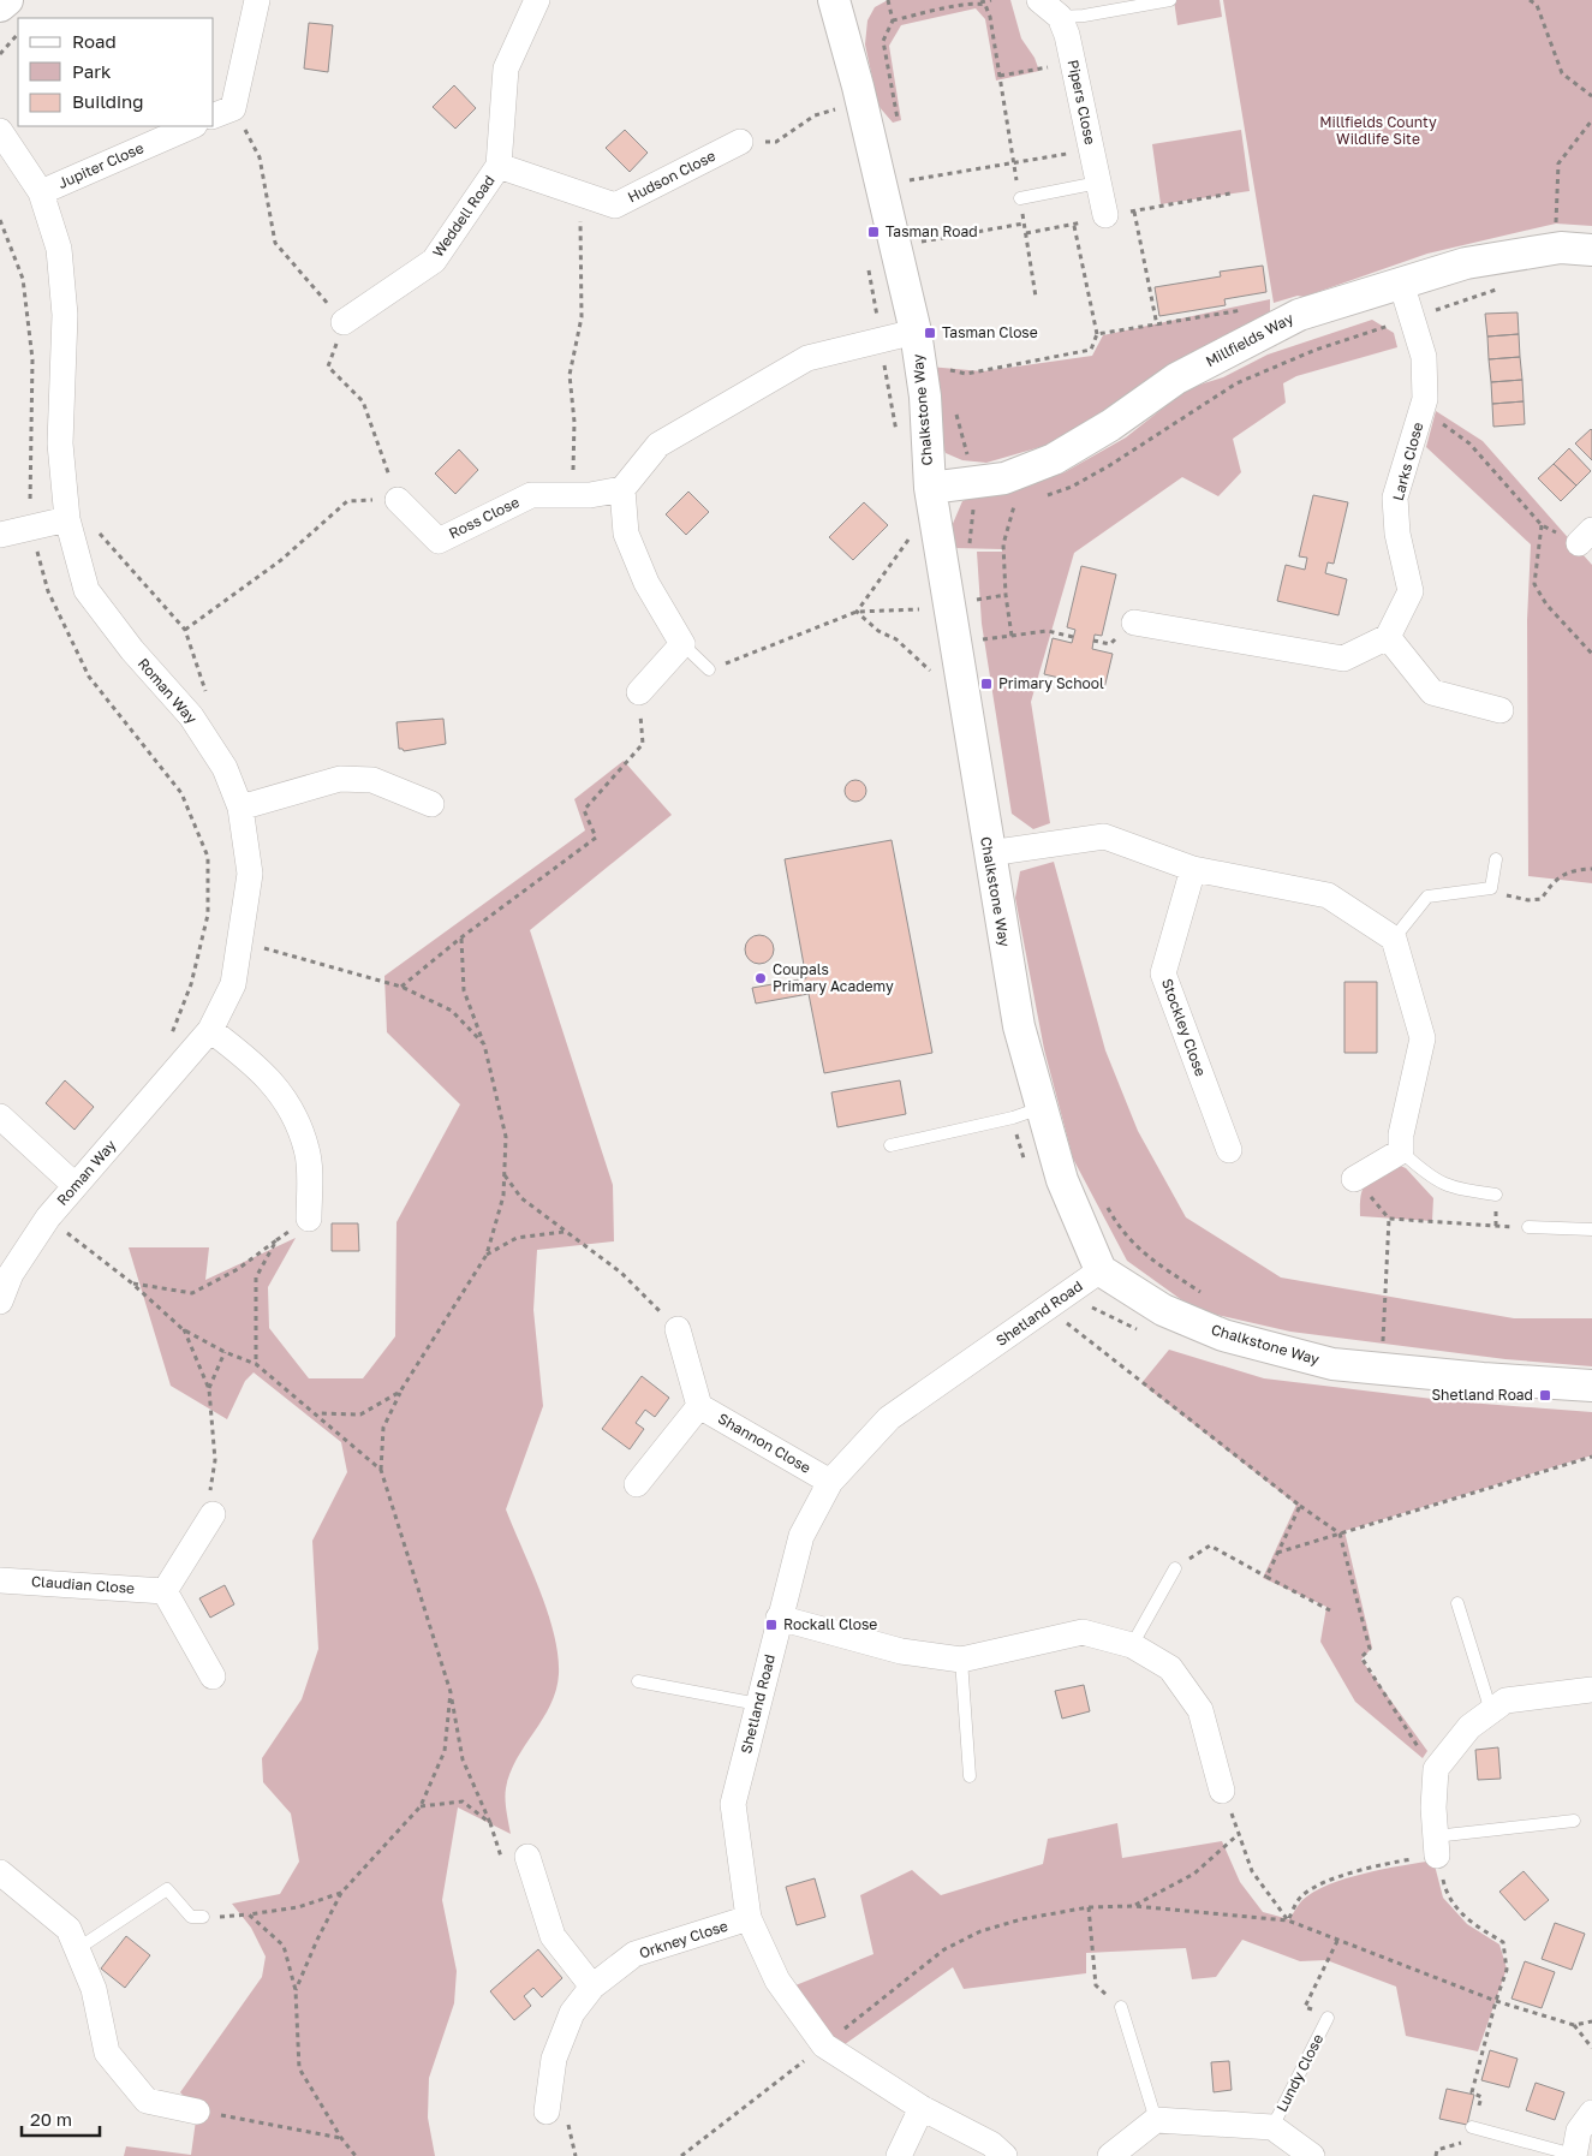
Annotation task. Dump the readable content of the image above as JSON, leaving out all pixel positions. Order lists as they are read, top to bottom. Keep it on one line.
{"streets":{"street":["Pipers Close","Jupiter Close","Hudson Close","Weddell Road","Millfields Way","Chalkstone Way","Larks Close","Ross Close","Roman Way","Stockley Close","Shetland Road","Shannon Close","Claudian Close","Orkney Close","Lundy Close"]},"crossings":[["Jupiter Close","Roman Way"],["Hudson Close","Weddell Road"],["Millfields Way","Chalkstone Way"],["Millfields Way","Larks Close"],["Chalkstone Way","Shetland Road"],["Shetland Road","Shannon Close"],["Shetland Road","Orkney Close"]],"parks":["Millfields County Wildlife Site"],"places":{"transit":["Tasman Road","Tasman Close","Primary School","Shetland Road","Rockall Close"],"other":["Coupals Primary Academy"]},"legend":["Road","Park","Building"],"scale_bar":"20 m"}
